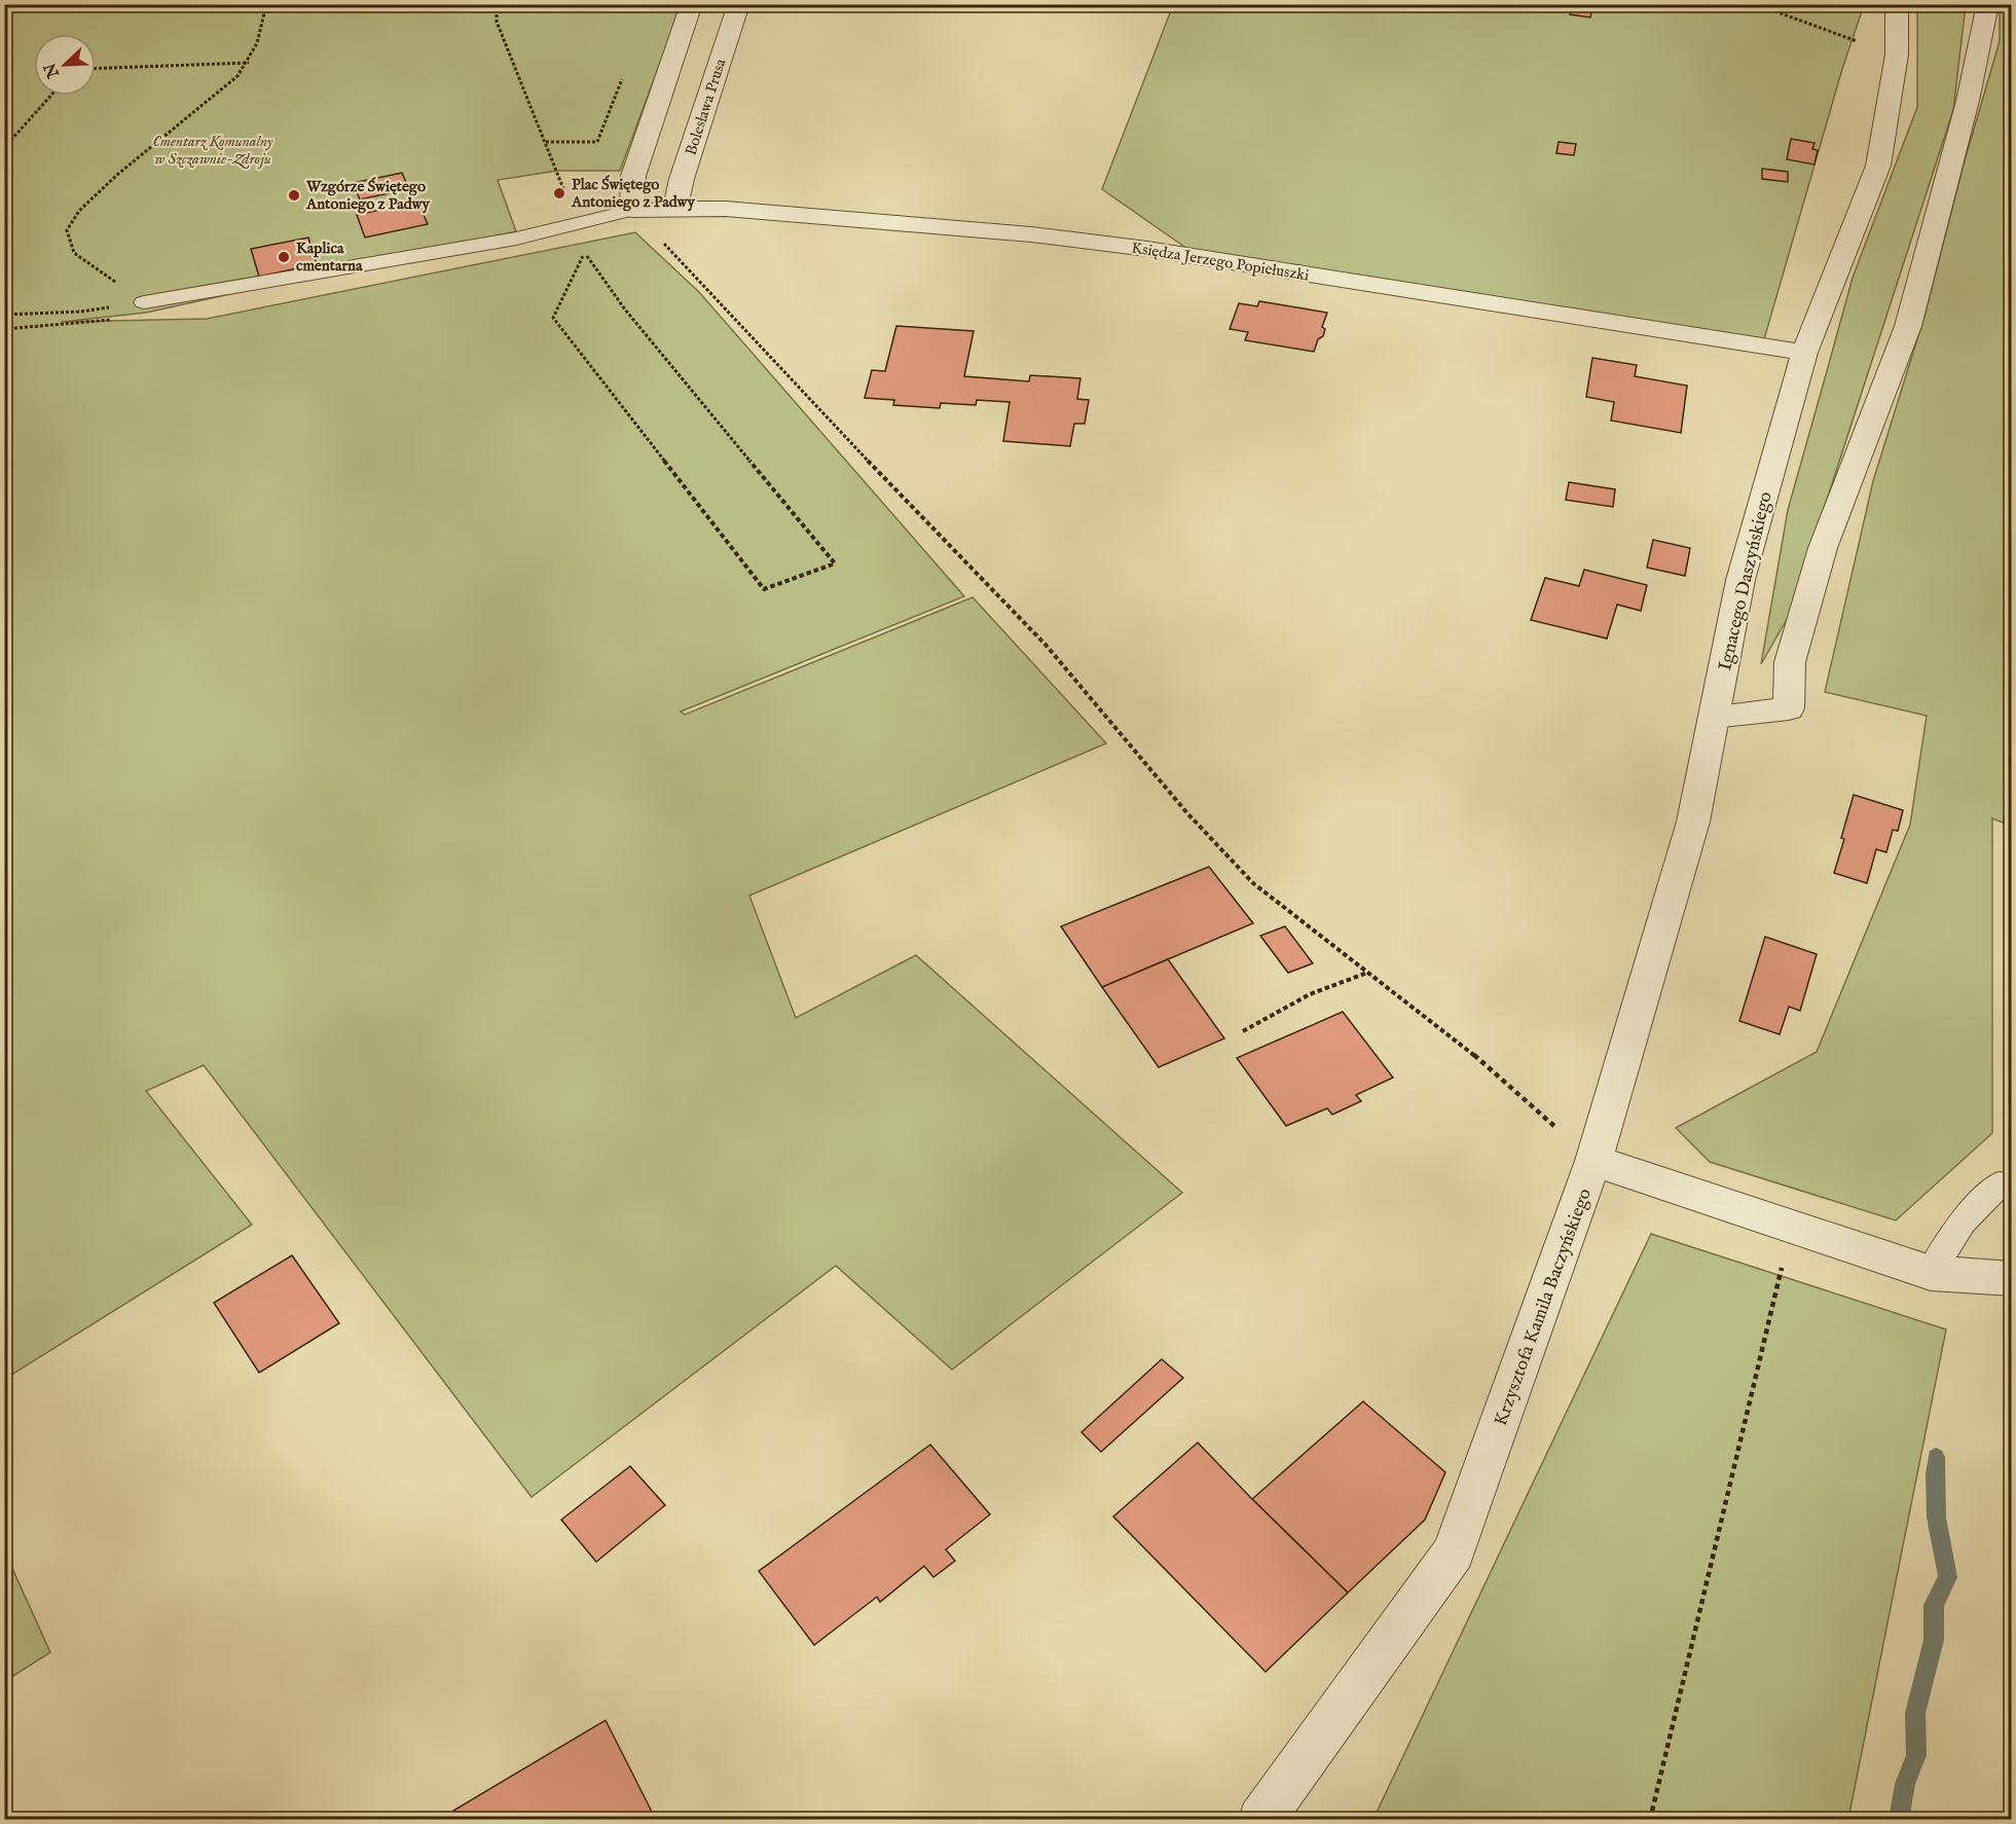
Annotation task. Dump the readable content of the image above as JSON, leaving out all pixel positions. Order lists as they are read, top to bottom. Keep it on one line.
{"streets":{"street":["Bolesława Prusa","Księdza Jerzego Popiełuszki","Ignacego Daszyńskiego","Krzysztofa Kamila Baczyńskiego"]},"crossings":[["Bolesława Prusa","Księdza Jerzego Popiełuszki"],["Księdza Jerzego Popiełuszki","Ignacego Daszyńskiego"],["Ignacego Daszyńskiego","Krzysztofa Kamila Baczyńskiego"]],"parks":["Cmentarz Komunalny w Szczawnie-Zdroju"],"places":["Plac Świętego Antoniego z Padwy","Wzgórze Świętego Antoniego z Padwy","Kaplica cmentarna"],"north":"bottom left"}
